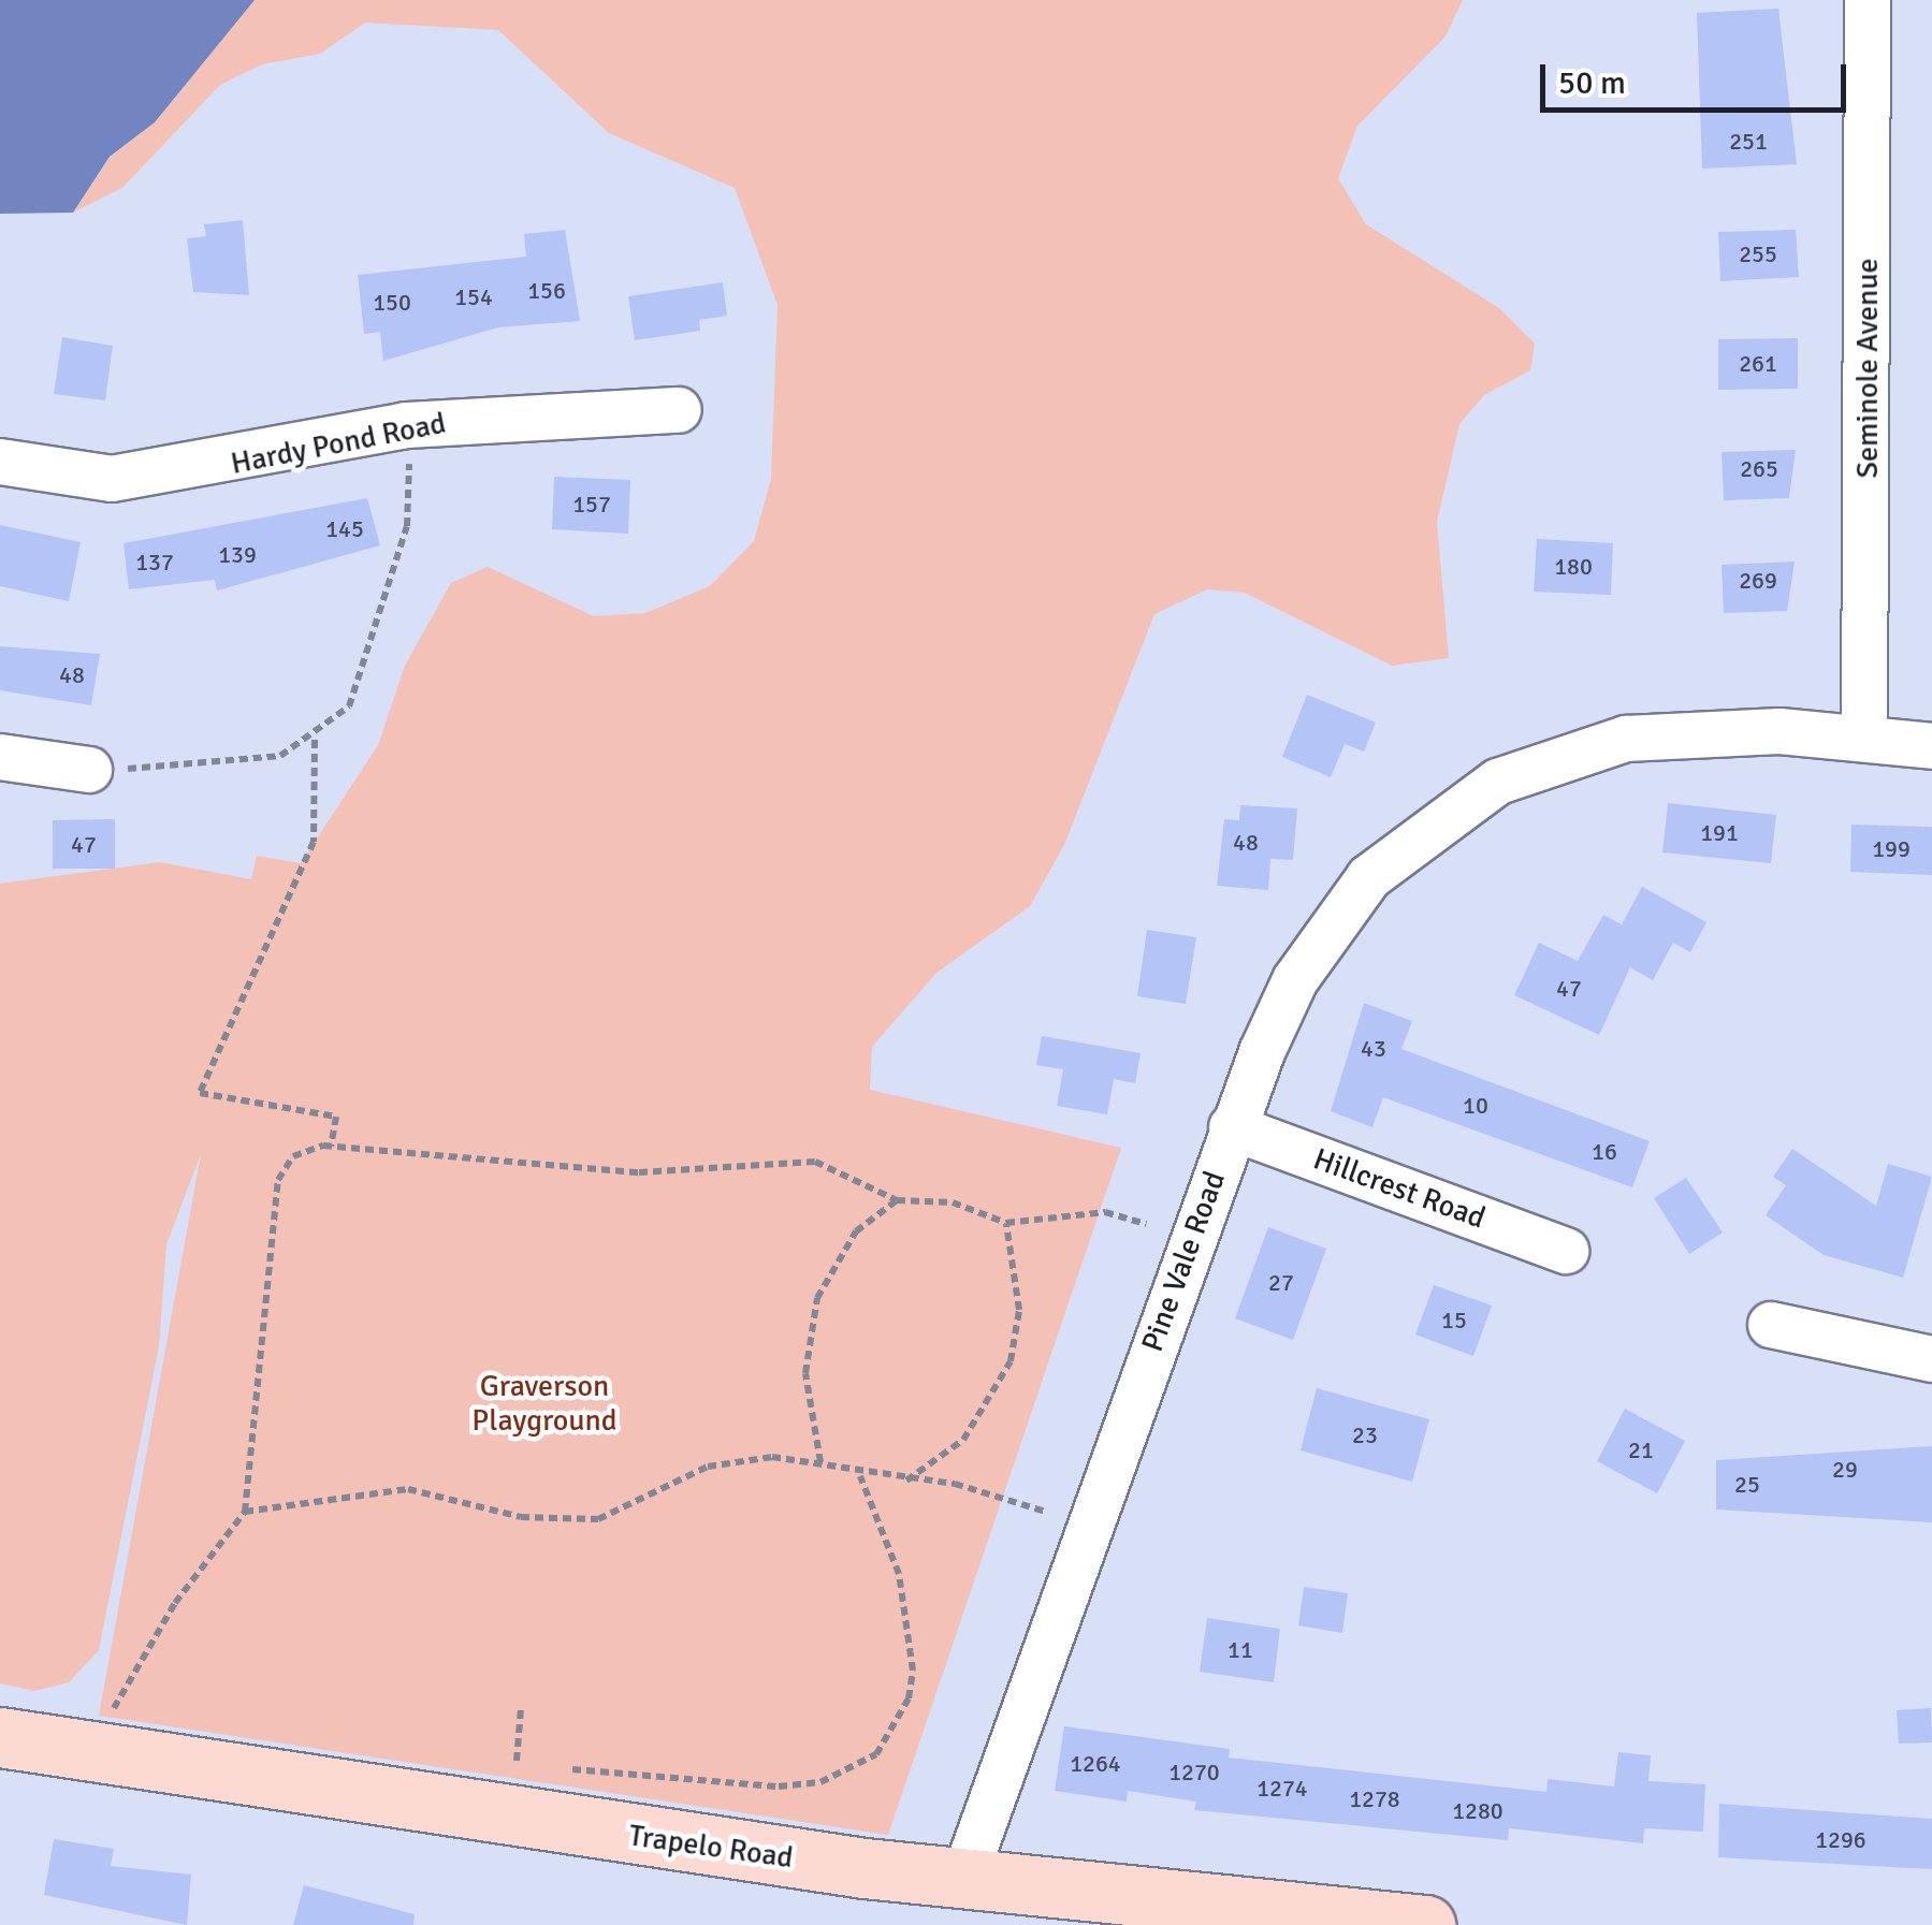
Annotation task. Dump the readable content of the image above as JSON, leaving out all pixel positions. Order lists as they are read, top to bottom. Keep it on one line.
{"streets":{"main road":["Trapelo Road"],"street":["Seminole Avenue","Hardy Pond Road","Hillcrest Road","Pine Vale Road"]},"crossings":[["Seminole Avenue","Pine Vale Road"],["Hillcrest Road","Pine Vale Road"],["Pine Vale Road","Trapelo Road"]],"parks":["Graverson Playground"],"house_numbers":["251","255","156","154","150","261","265","157","145","139","137","180","269","48","191","48","47","199","47","43","10","16","27","15","23","21","29","25","11","1264","1270","1274","1278","1280","1296"],"scale_bar":"50 m"}
